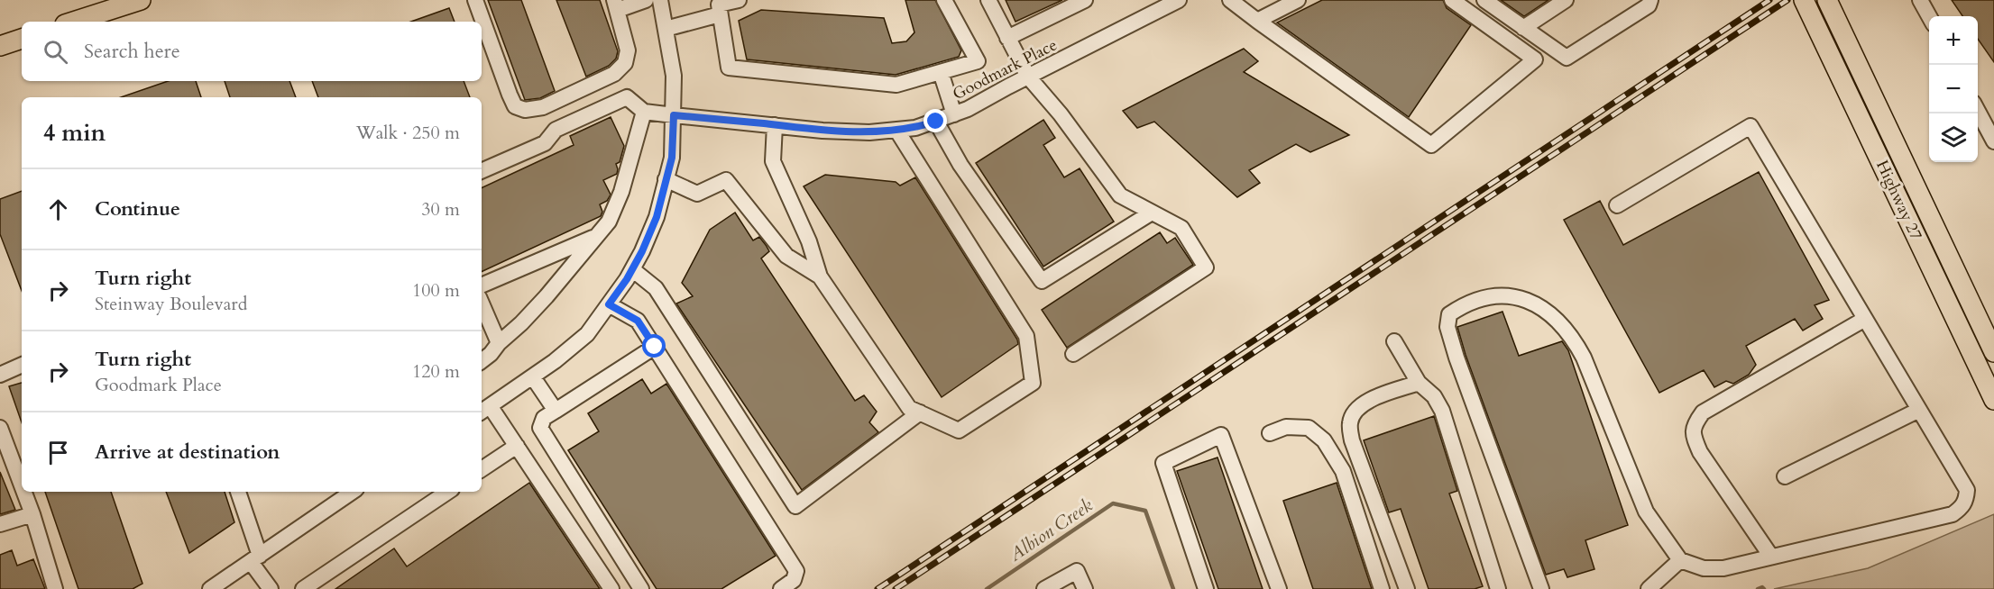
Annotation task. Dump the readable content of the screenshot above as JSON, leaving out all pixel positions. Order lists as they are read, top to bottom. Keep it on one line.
{"streets":{"main road":["Highway 27"],"street":["Goodmark Place"]},"water":["Albion Creek"],"page":{"map_buttons":["+","−"],"search":"Search here","heading":["4 min","Walk · 250 m"],"list":[["Continue","30 m"],["Turn right","Steinway Boulevard","100 m"],["Turn right","Goodmark Place","120 m"],"Arrive at destination"]}}
